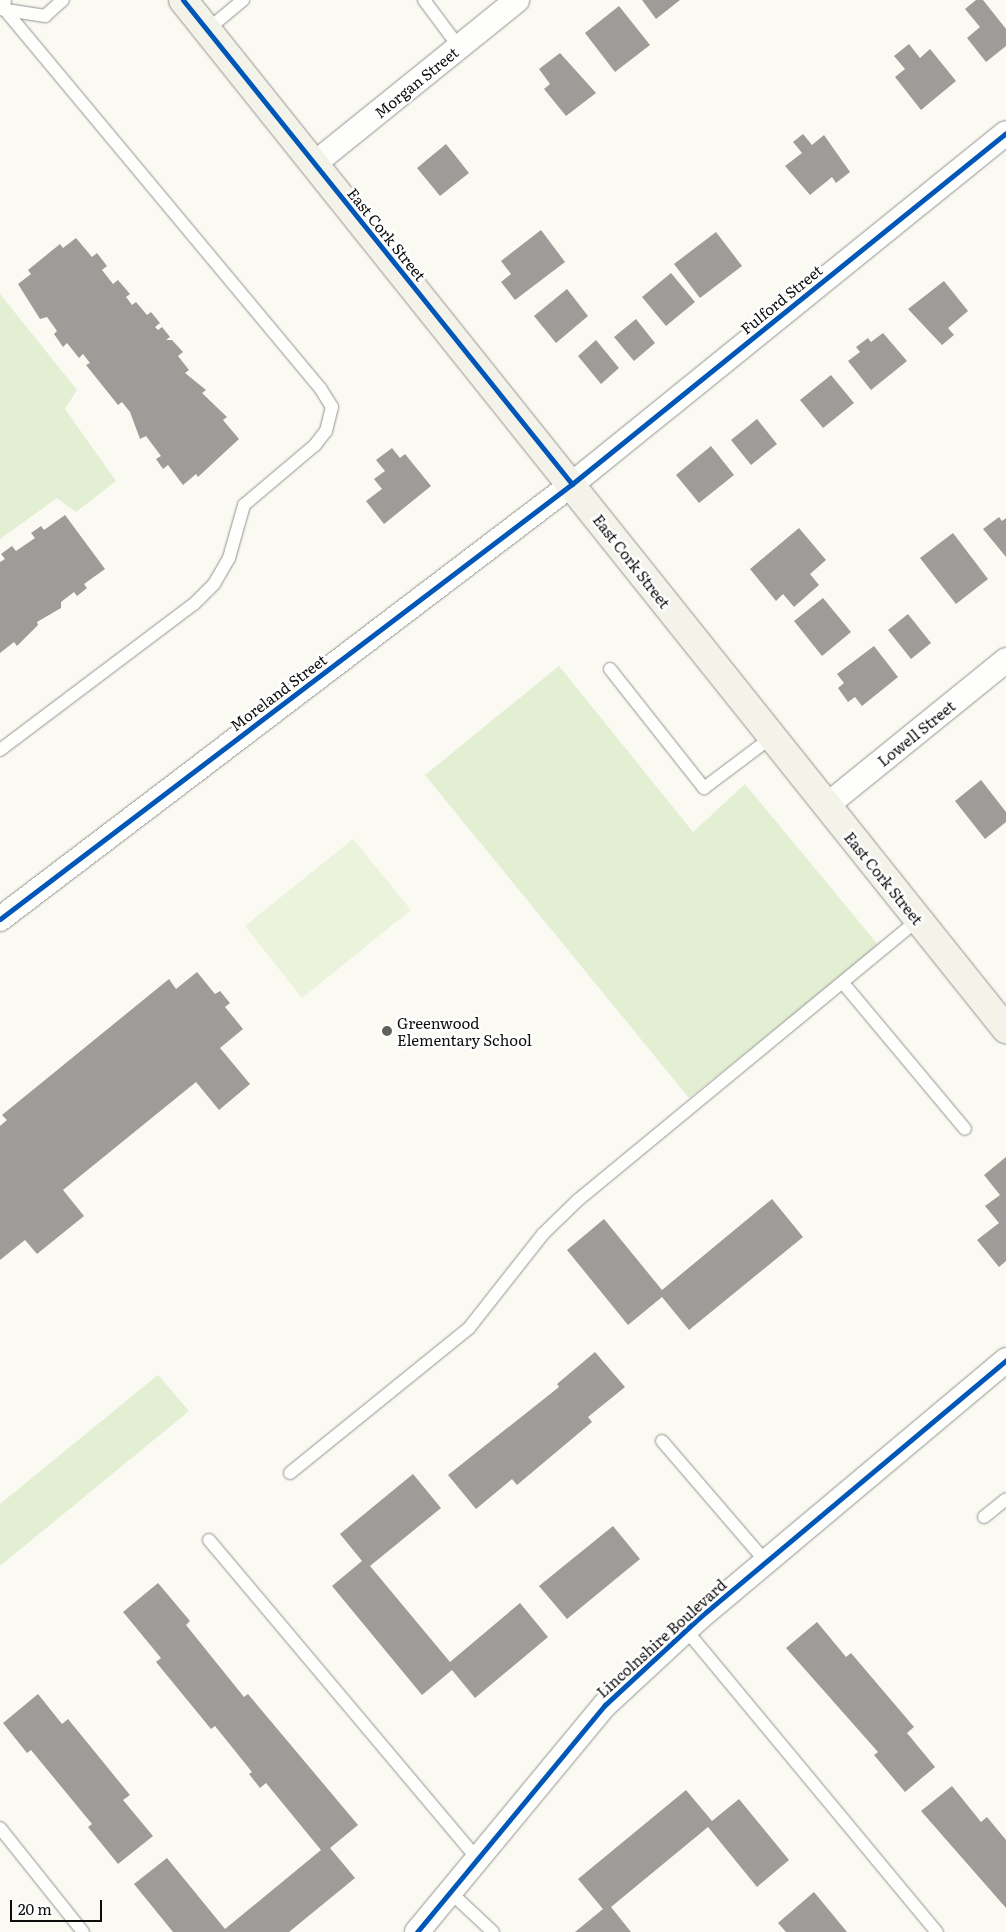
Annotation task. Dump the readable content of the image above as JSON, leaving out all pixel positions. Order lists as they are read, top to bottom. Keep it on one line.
{"streets":{"street":["Morgan Street","East Cork Street","Fulford Street","Moreland Street","Lowell Street","Lincolnshire Boulevard"]},"crossings":[["Morgan Street","East Cork Street"],["East Cork Street","Fulford Street"],["East Cork Street","Moreland Street"],["East Cork Street","Lowell Street"],["Fulford Street","Moreland Street"]],"places":["Greenwood Elementary School"],"scale_bar":"20 m"}
